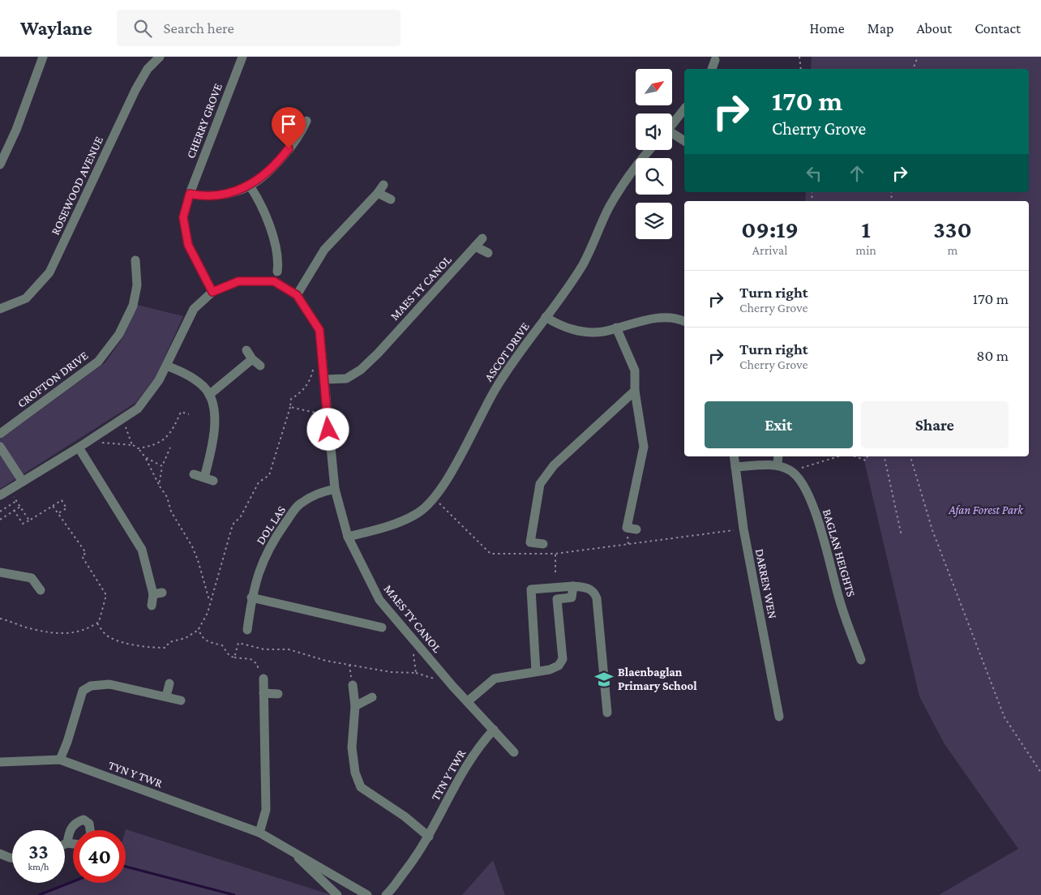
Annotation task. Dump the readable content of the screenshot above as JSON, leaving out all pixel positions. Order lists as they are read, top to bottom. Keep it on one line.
{"streets":{"street":["CHERRY GROVE","ROSEWOOD AVENUE","MAES TY CANOL","ASCOT DRIVE","CROFTON DRIVE","DOL LAS","BAGLAN HEIGHTS","DARREN WEN","TYN Y TWR"]},"crossings":[["CHERRY GROVE","MAES TY CANOL"],["MAES TY CANOL","ASCOT DRIVE"],["MAES TY CANOL","DOL LAS"],["MAES TY CANOL","TYN Y TWR"]],"parks":["Afan Forest Park"],"places":{"school or university":["Blaenbaglan Primary School"]},"north":"top right","page":{"header":"Waylane","search":"Search here","nav":["Home","Map","About","Contact"],"turn":["170 m","Cherry Grove"],"eta":["09:19","Arrival","1","min","330","m"],"list":[{"name":"Turn right","note":"Cherry Grove","value":"170 m"},{"name":"Turn right","note":"Cherry Grove","value":"80 m"}],"buttons":["Exit","Share"],"speed":"33 km/h","limit":"40"}}
